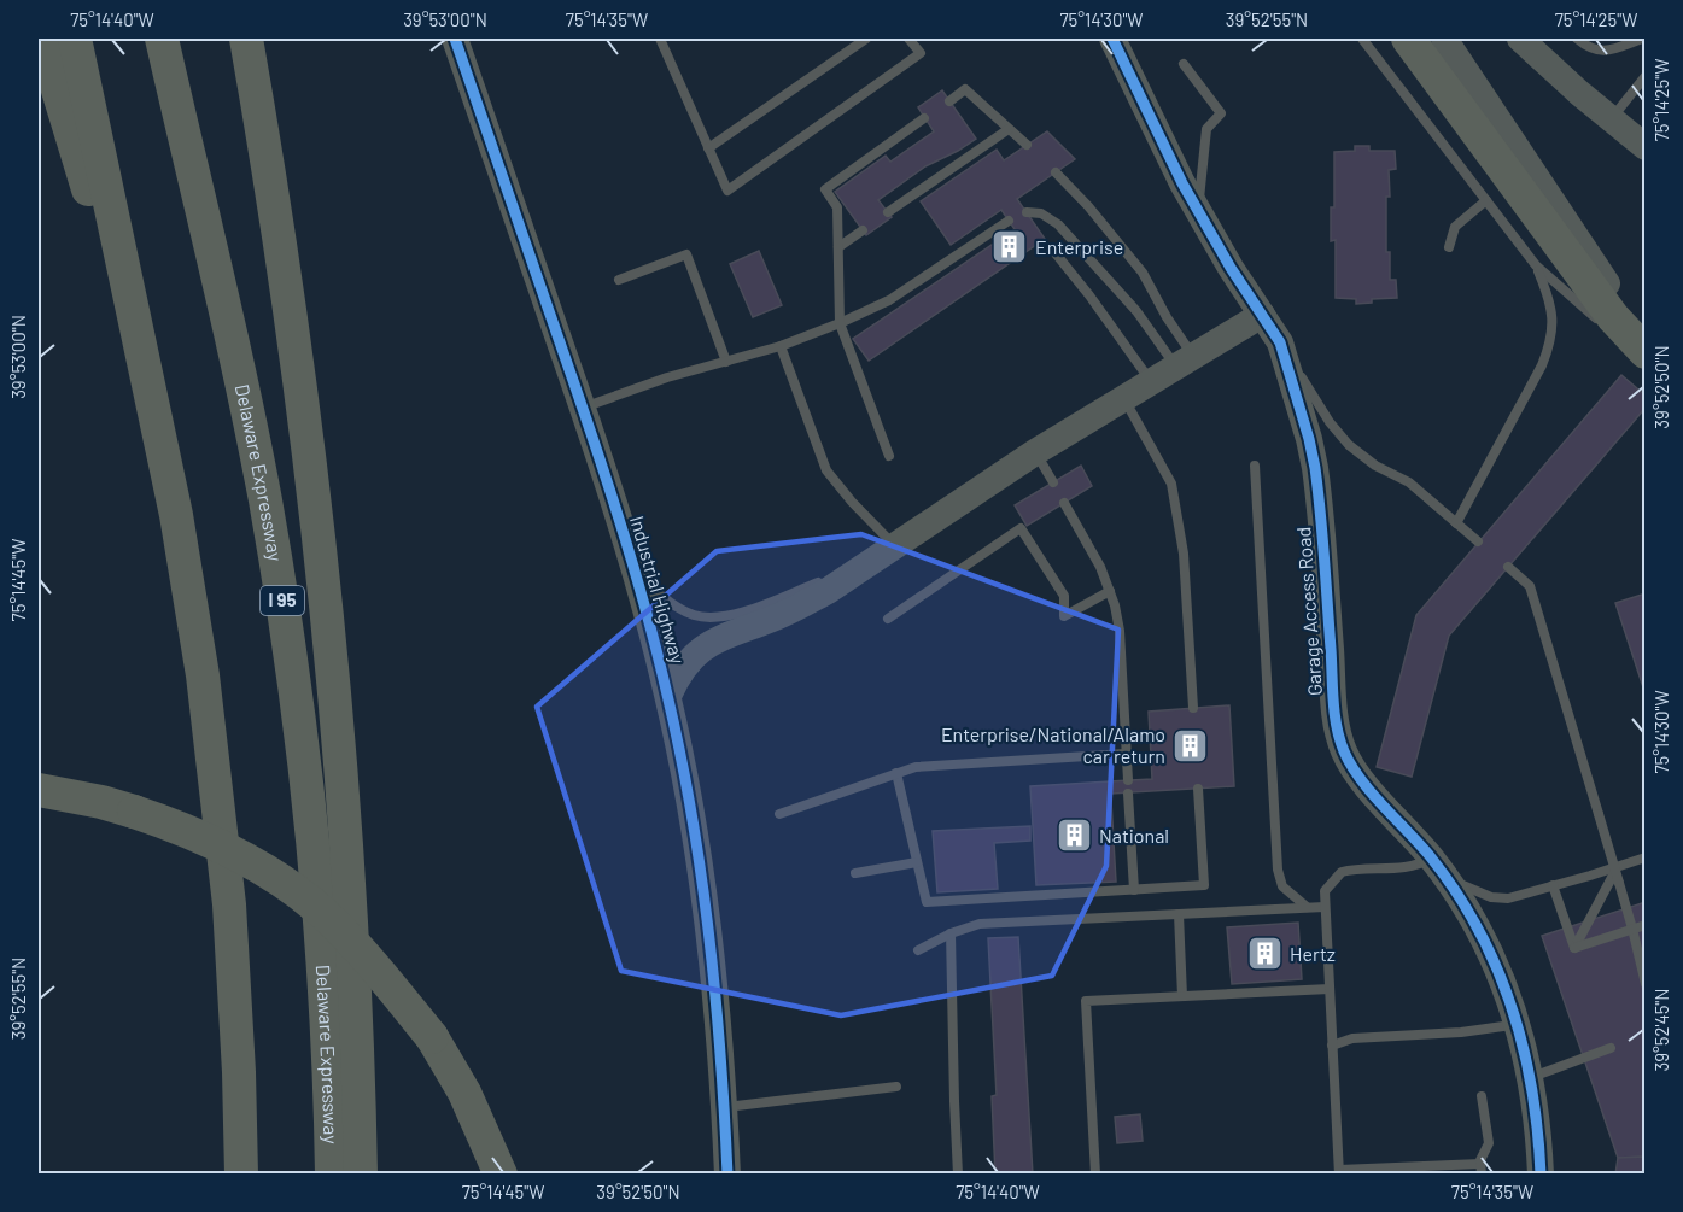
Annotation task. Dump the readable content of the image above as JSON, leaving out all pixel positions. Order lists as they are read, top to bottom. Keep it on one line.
{"streets":{"highway":["Delaware Expressway","I 95"],"street":["Industrial Highway","Garage Access Road"]},"places":{"building":["Enterprise","Enterprise/National/Alamo car return","National","Hertz"]},"coordinates":["75°14'40\"W","39°53'00\"N","75°14'35\"W","75°14'30\"W","39°52'55\"N","75°14'25\"W","39°52'50\"N","75°14'45\"W","39°52'45\"N"]}
